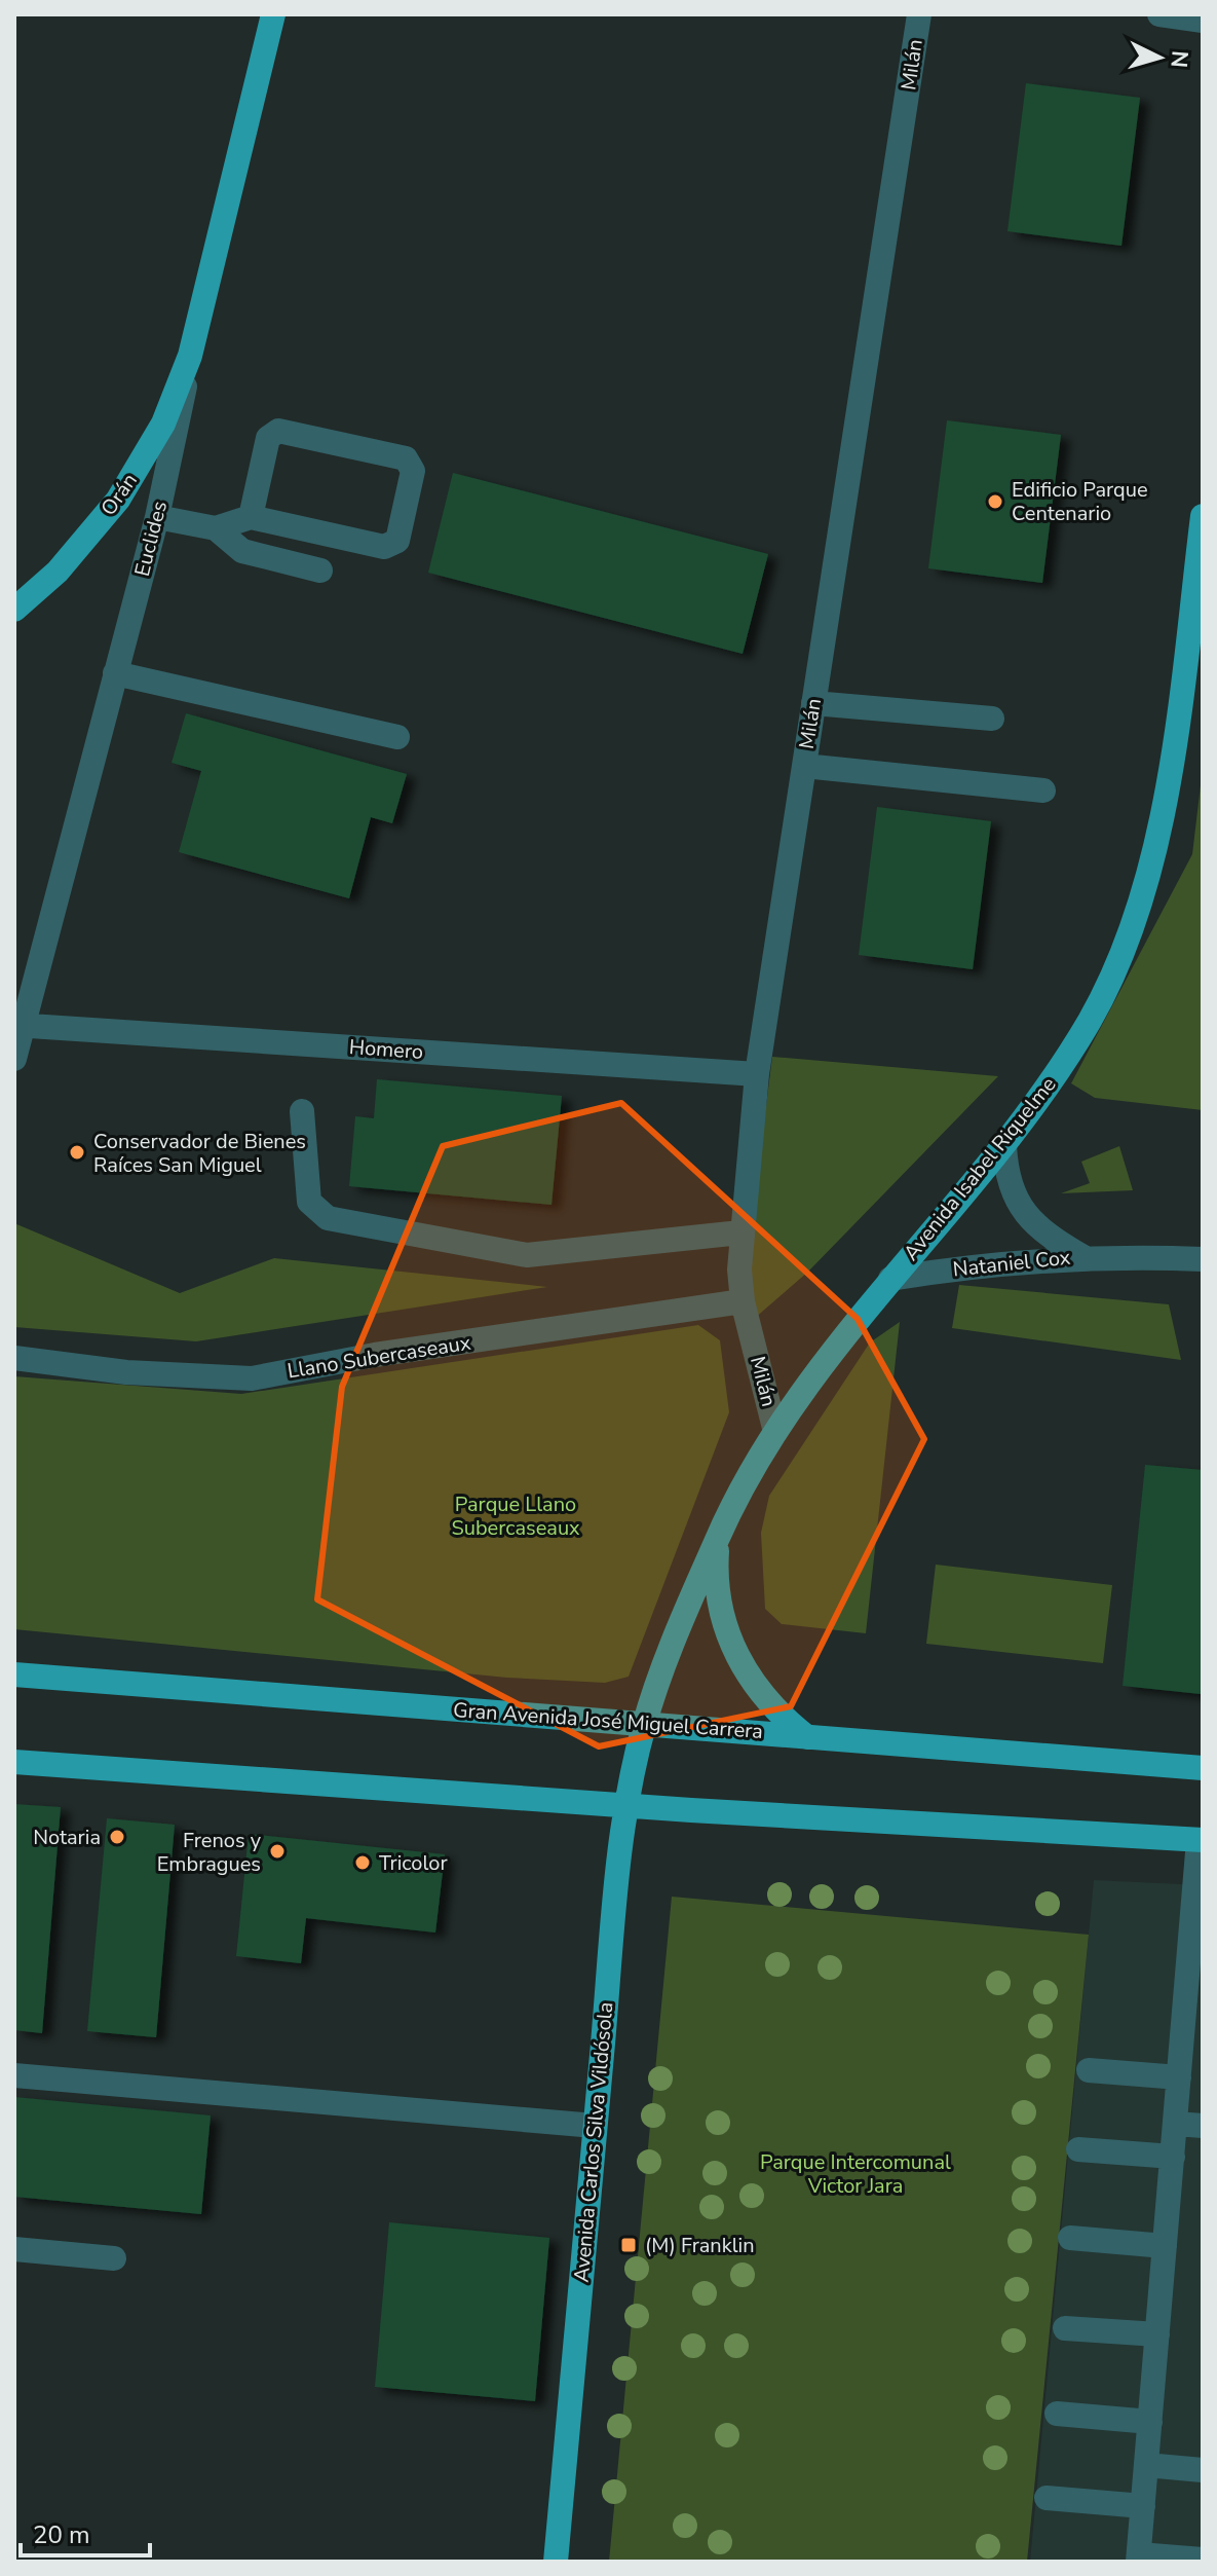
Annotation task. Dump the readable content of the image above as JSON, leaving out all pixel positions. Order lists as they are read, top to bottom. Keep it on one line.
{"streets":{"main road":["Orán","Euclides","Avenida Isabel Riquelme","Gran Avenida José Miguel Carrera","Avenida Carlos Silva Vildósola"],"street":["Milán","Homero","Nataniel Cox","Llano Subercaseaux"]},"crossings":[["Milán","Homero"],["Milán","Avenida Isabel Riquelme"],["Milán","Llano Subercaseaux"],["Orán","Euclides"],["Euclides","Homero"],["Avenida Isabel Riquelme","Nataniel Cox"],["Avenida Isabel Riquelme","Gran Avenida José Miguel Carrera"],["Avenida Isabel Riquelme","Avenida Carlos Silva Vildósola"],["Gran Avenida José Miguel Carrera","Avenida Carlos Silva Vildósola"]],"parks":["Parque Llano Subercaseaux","Parque Intercomunal Victor Jara"],"places":{"other":["Edificio Parque Centenario","Conservador de Bienes Raíces San Miguel","Notaria","Frenos y Embragues","Tricolor"],"transit":["(M) Franklin"]},"scale_bar":"20 m","north":"right"}
